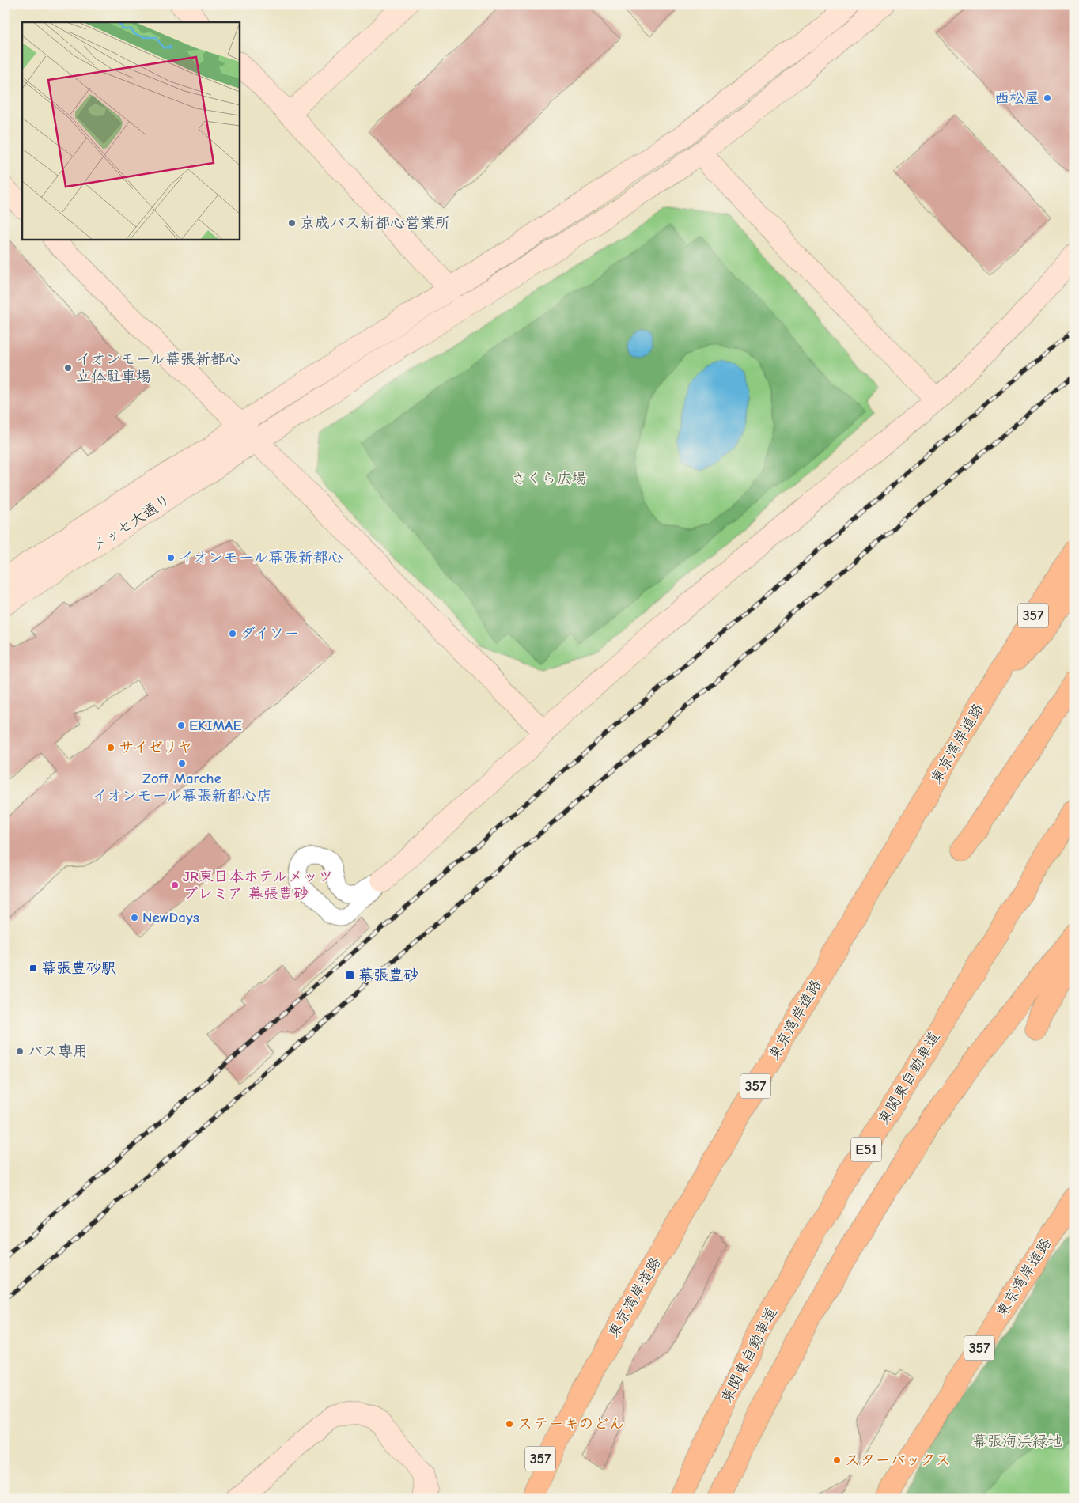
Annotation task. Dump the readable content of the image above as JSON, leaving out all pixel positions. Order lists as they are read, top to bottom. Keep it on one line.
{"streets":{"highway":["357","東京湾岸道路","東関東自動車道","E51"],"street":["メッセ大通り"]},"crossings":[["357","東京湾岸道路"]],"parks":["さくら広場","幕張海浜緑地"],"places":{"other":["西松屋","京成バス新都心営業所","イオンモール幕張新都心 立体駐車場","イオンモール幕張新都心","ダイソー","EKIMAE","サイゼリヤ","Zoff Marche イオンモール幕張新都心店","JR東日本ホテルメッツ プレミア 幕張豊砂","NewDays","バス専用","ステーキのどん","スターバックス"],"transit":["幕張豊砂駅","幕張豊砂"]}}
